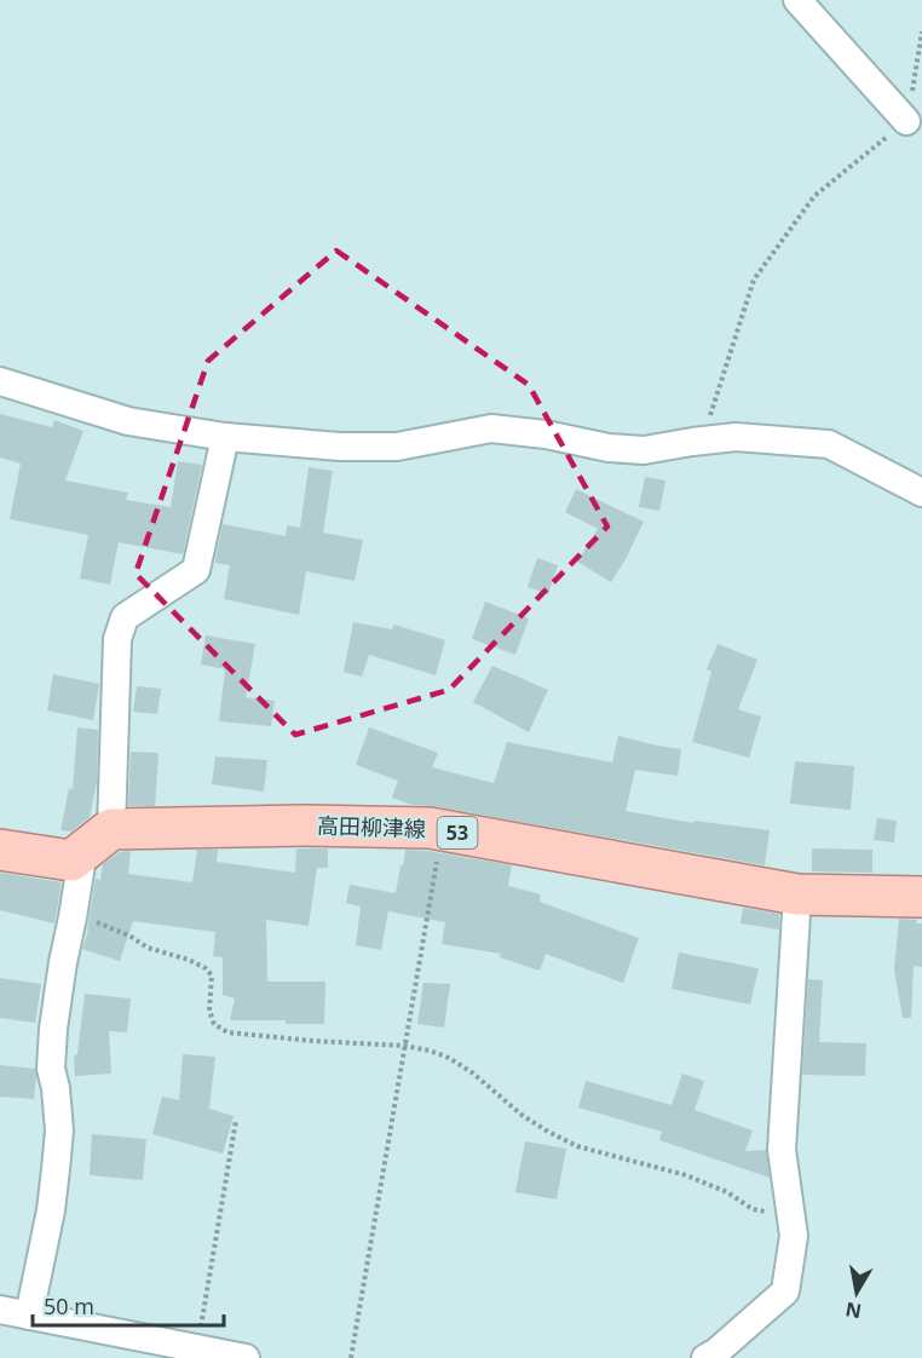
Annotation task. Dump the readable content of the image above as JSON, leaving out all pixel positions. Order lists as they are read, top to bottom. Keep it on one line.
{"streets":{"main road":["高田柳津線","53"]},"scale_bar":"50 m","north":"bottom"}
